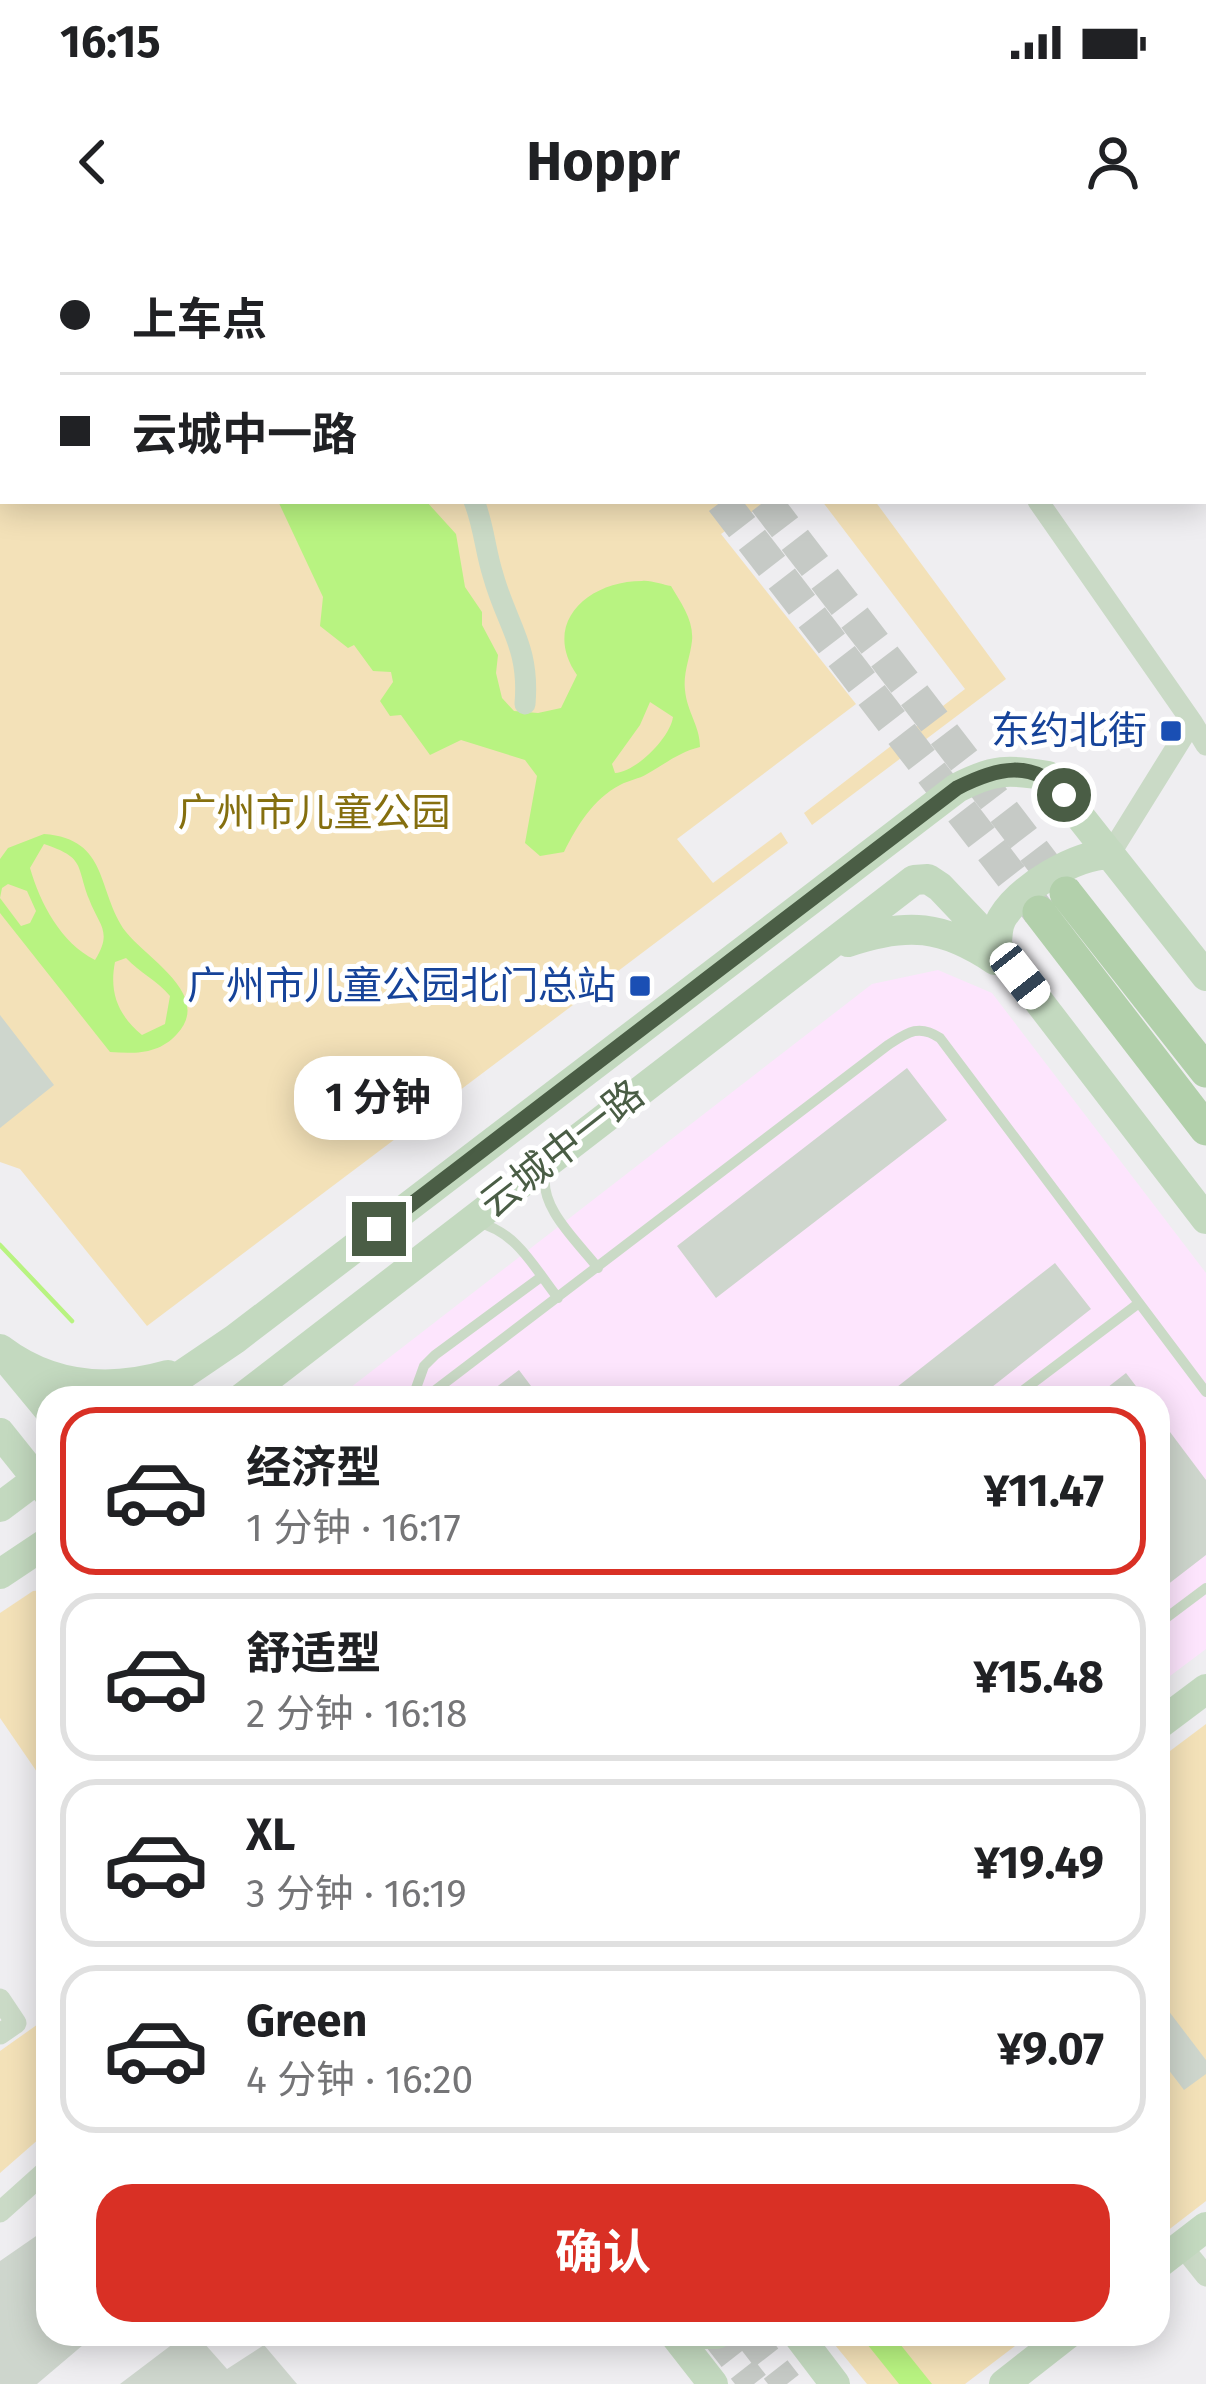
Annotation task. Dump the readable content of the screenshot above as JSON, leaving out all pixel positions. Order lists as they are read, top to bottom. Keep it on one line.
{"streets":{"main road":["云城中一路"]},"parks":["广州市儿童公园"],"places":{"transit":["东约北街","广州市儿童公园北门总站"]},"page":{"status":"16:15","header":"Hoppr","banner":["上车点","云城中一路"],"bubble":"1 分钟","list":[{"name":"经济型","note":"1 分钟 · 16:17","value":"¥11.47"},{"name":"舒适型","note":"2 分钟 · 16:18","value":"¥15.48"},{"name":"XL","note":"3 分钟 · 16:19","value":"¥19.49"},{"name":"Green","note":"4 分钟 · 16:20","value":"¥9.07"}],"buttons":"确认"}}
